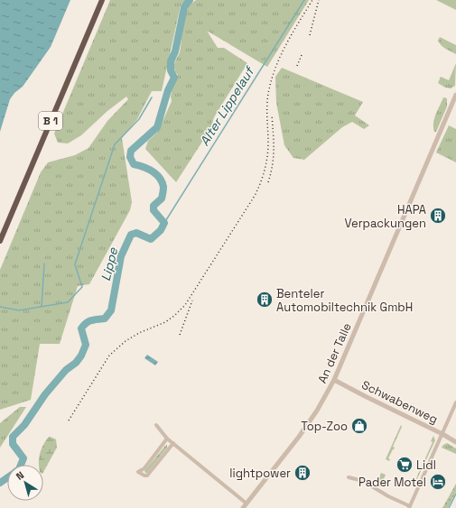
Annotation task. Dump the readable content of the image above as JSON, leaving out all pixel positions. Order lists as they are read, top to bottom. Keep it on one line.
{"streets":{"highway":["B 1"],"street":["An der Talle","Schwabenweg"]},"crossings":[["An der Talle","Schwabenweg"]],"water":["Alter Lippelauf","Lippe"],"places":{"building":["HAPA Verpackungen","Benteler Automobiltechnik GmbH","lightpower"],"shop":["Top-Zoo"],"supermarket":["Lidl"],"hotel":["Pader Motel"]},"north":"top left"}
